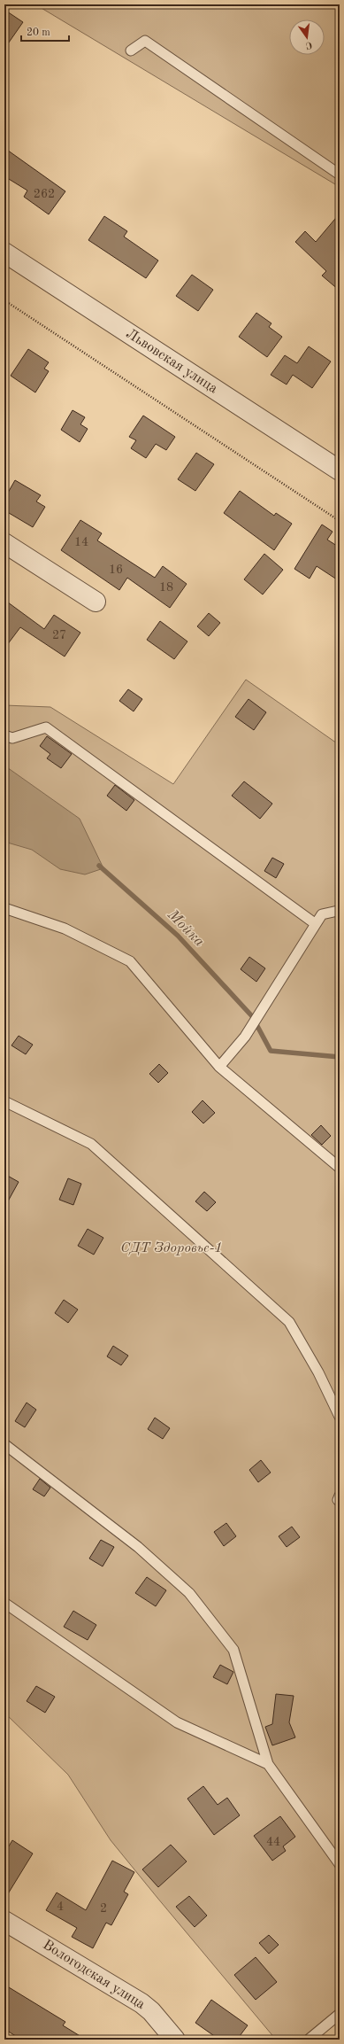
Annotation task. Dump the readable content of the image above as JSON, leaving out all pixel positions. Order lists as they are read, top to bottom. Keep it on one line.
{"streets":{"street":["Львовская улица","Вологодская улица"]},"water":["Мойка"],"parks":["СДТ Здоровье-1"],"house_numbers":["262","14","16","18","27","44","4","2"],"scale_bar":"20 m","north":"bottom"}
